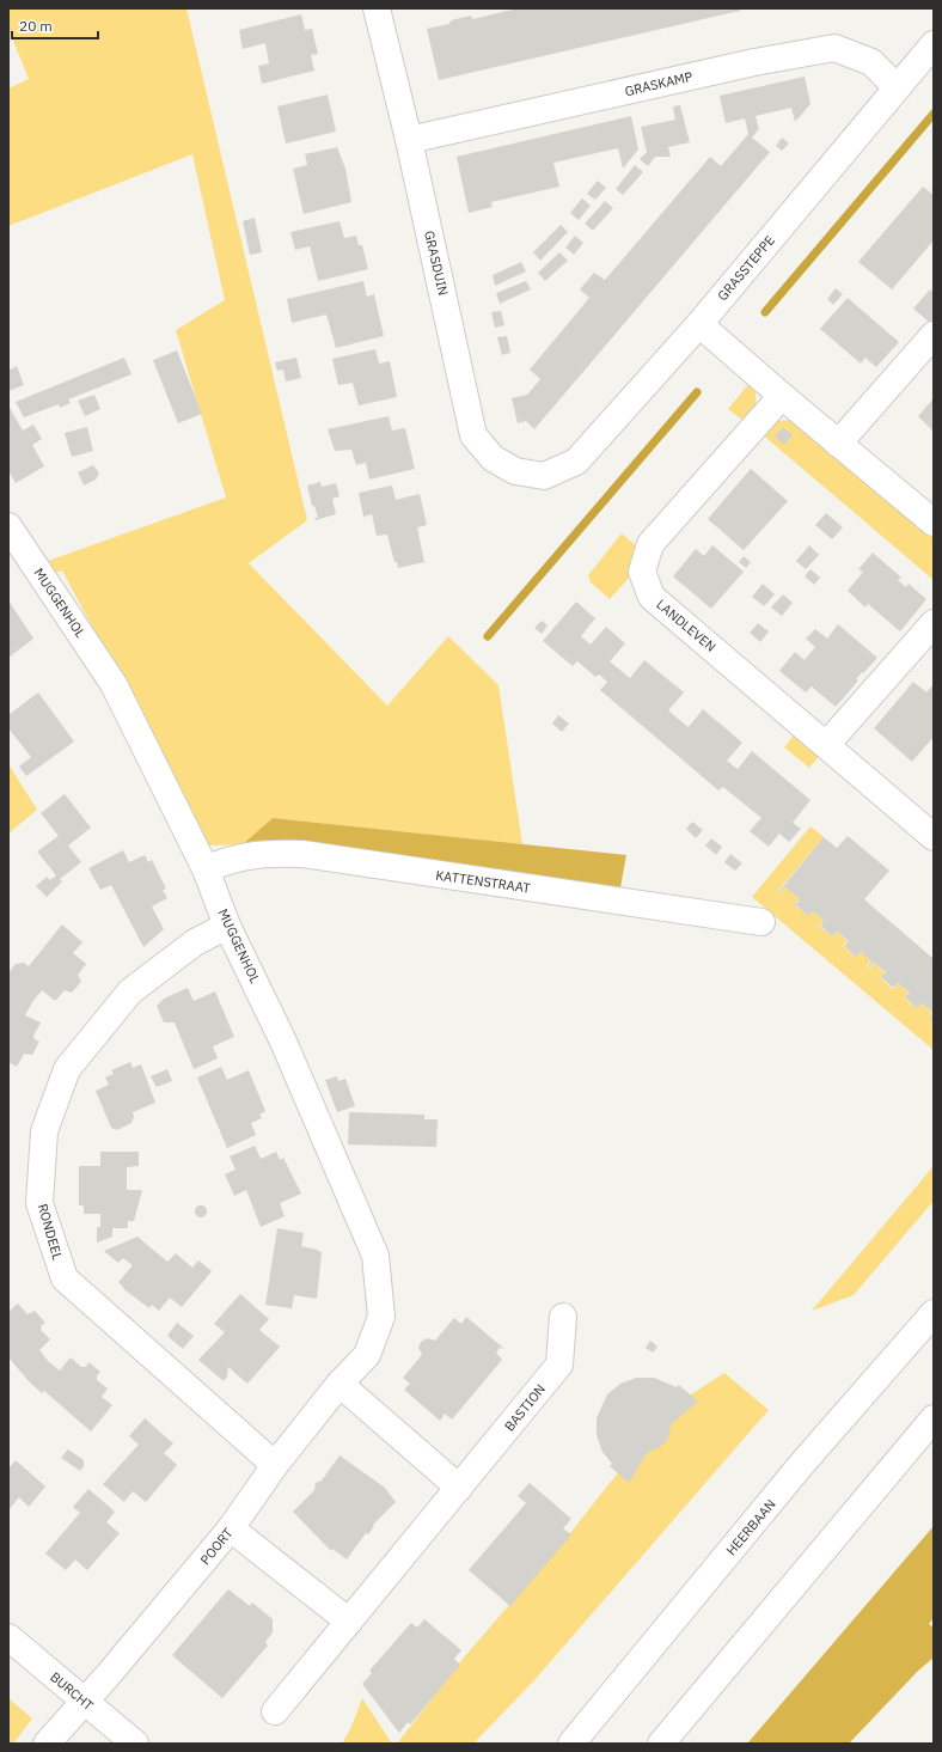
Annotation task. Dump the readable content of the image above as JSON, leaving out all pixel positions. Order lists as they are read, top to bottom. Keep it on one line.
{"streets":{"street":["GRASKAMP","GRASDUIN","GRASSTEPPE","MUGGENHOL","LANDLEVEN","KATTENSTRAAT","RONDEEL","BASTION","HEERBAAN","POORT","BURCHT"]},"crossings":[["GRASKAMP","GRASDUIN"],["GRASKAMP","GRASSTEPPE"],["GRASDUIN","GRASSTEPPE"],["MUGGENHOL","KATTENSTRAAT"],["MUGGENHOL","RONDEEL"],["MUGGENHOL","POORT"],["RONDEEL","POORT"],["POORT","BURCHT"]],"scale_bar":"20 m"}
